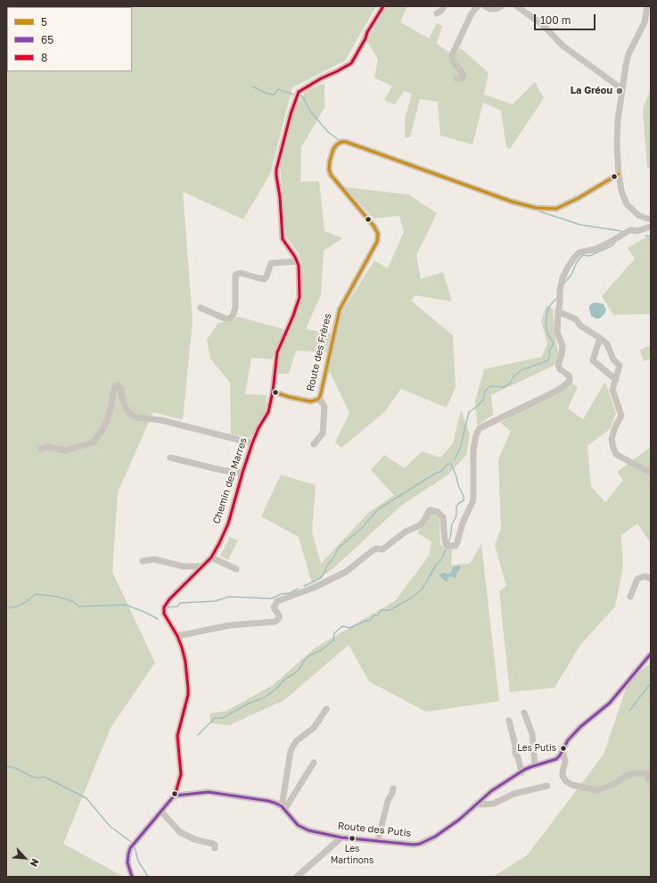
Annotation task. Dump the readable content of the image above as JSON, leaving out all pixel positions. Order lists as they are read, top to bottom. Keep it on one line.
{"streets":{"street":["Route des Frères","Chemin des Marres","Route des Putis"]},"crossings":[["Route des Frères","Chemin des Marres"],["Chemin des Marres","Route des Putis"]],"places":["La Gréou","Les Putis","Les Martinons"],"lines":["transit line 8","transit line 5","transit line 65"],"legend":["5","65","8"],"scale_bar":"100 m","north":"bottom right"}
